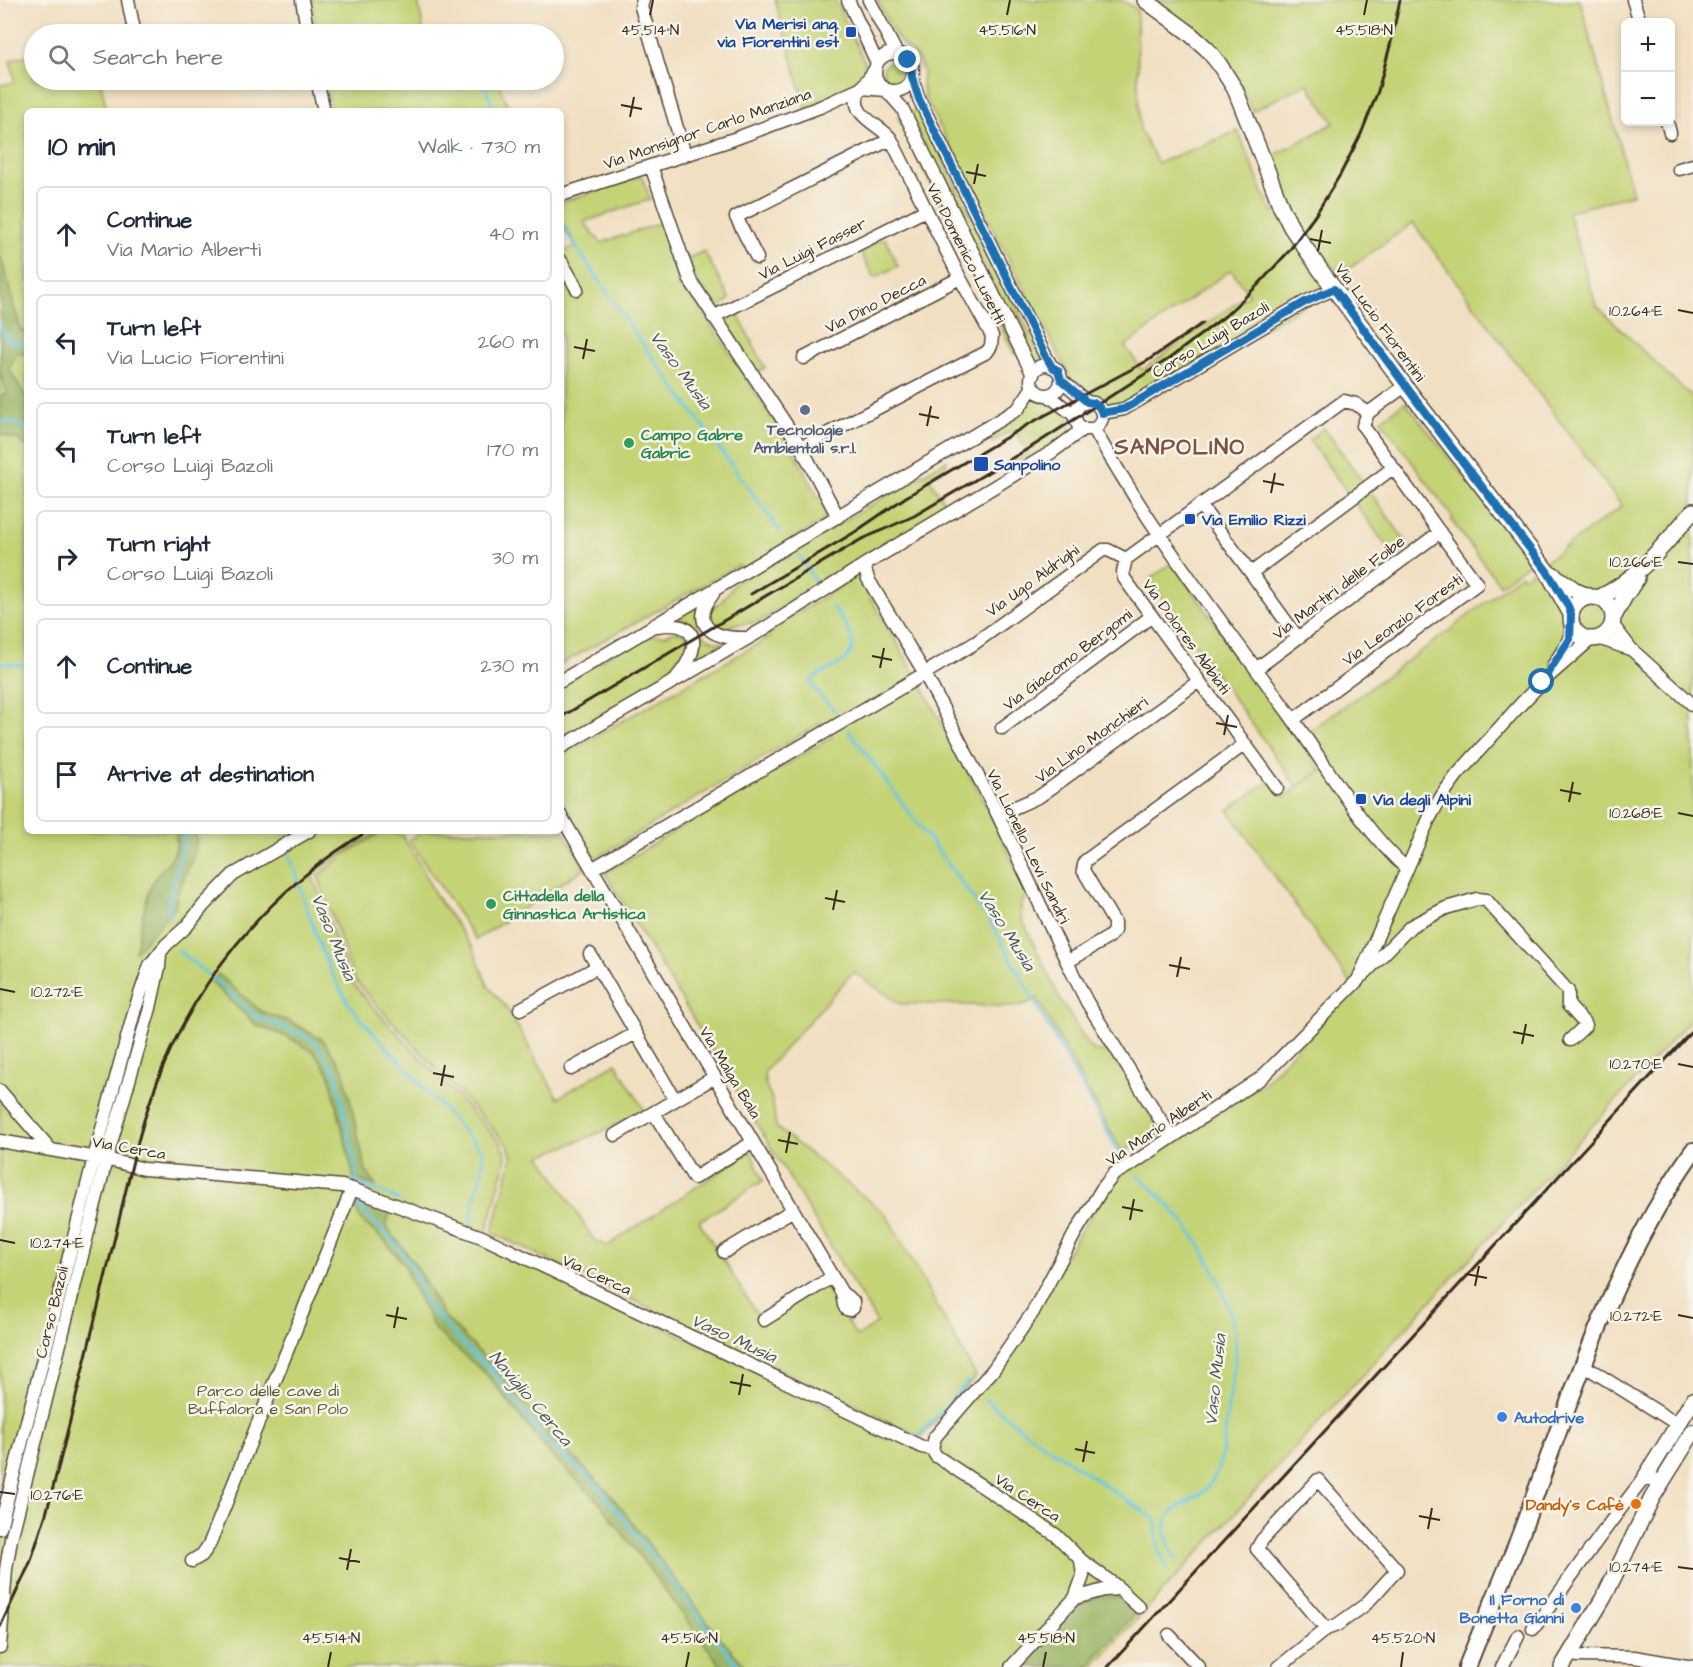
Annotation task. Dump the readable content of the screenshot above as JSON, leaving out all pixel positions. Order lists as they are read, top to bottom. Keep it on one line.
{"streets":{"street":["Via Monsignor Carlo Manziana","Via Luigi Fasser","Via Domenico Lusetti","Via Dino Decca","Via Lucio Fiorentini","Corso Luigi Bazoli","Via Ugo Aldrighi","Via Martiri delle Foibe","Via Leonzio Foresti","Via Dolores Abbiati","Via Giacomo Bergomi","Via Lino Monchieri","Via Lionello Levi Sandri","Via Malga Bala","Via Mario Alberti","Via Cerca","Corso Bazoli"]},"crossings":[["Via Monsignor Carlo Manziana","Via Domenico Lusetti"],["Via Luigi Fasser","Via Domenico Lusetti"],["Via Domenico Lusetti","Via Dino Decca"],["Via Lucio Fiorentini","Corso Luigi Bazoli"],["Via Lucio Fiorentini","Via Mario Alberti"],["Via Ugo Aldrighi","Via Dolores Abbiati"],["Via Ugo Aldrighi","Via Lionello Levi Sandri"],["Via Martiri delle Foibe","Via Leonzio Foresti"],["Via Dolores Abbiati","Via Giacomo Bergomi"],["Via Dolores Abbiati","Via Lino Monchieri"],["Via Lino Monchieri","Via Lionello Levi Sandri"],["Via Lionello Levi Sandri","Via Mario Alberti"],["Via Mario Alberti","Via Cerca"],["Via Cerca","Corso Bazoli"]],"districts":["SANPOLINO"],"water":["Vaso Musia","Naviglio Cerca"],"parks":["Parco delle cave di Buffalora e San Polo"],"places":{"transit":["Via Merisi ang. via Fiorentini est","Sanpolino","Via Emilio Rizzi","Via degli Alpini"],"other":["Tecnologie Ambientali s.r.l.","Campo Gabre Gabric","Cittadella della Ginnastica Artistica","Autodrive","Dandy's Cafè","Il Forno di Bonetta Gianni"]},"page":{"map_buttons":["+","−"],"search":"Search here","heading":["10 min","Walk · 730 m"],"list":[["Continue","Via Mario Alberti","40 m"],["Turn left","Via Lucio Fiorentini","260 m"],["Turn left","Corso Luigi Bazoli","170 m"],["Turn right","Corso Luigi Bazoli","30 m"],["Continue","230 m"],"Arrive at destination"]},"coordinates":["45.514°N","45.516°N","45.518°N","10.264°E","10.266°E","10.268°E","10.272°E","10.270°E","10.274°E","10.276°E","45.520°N"]}
